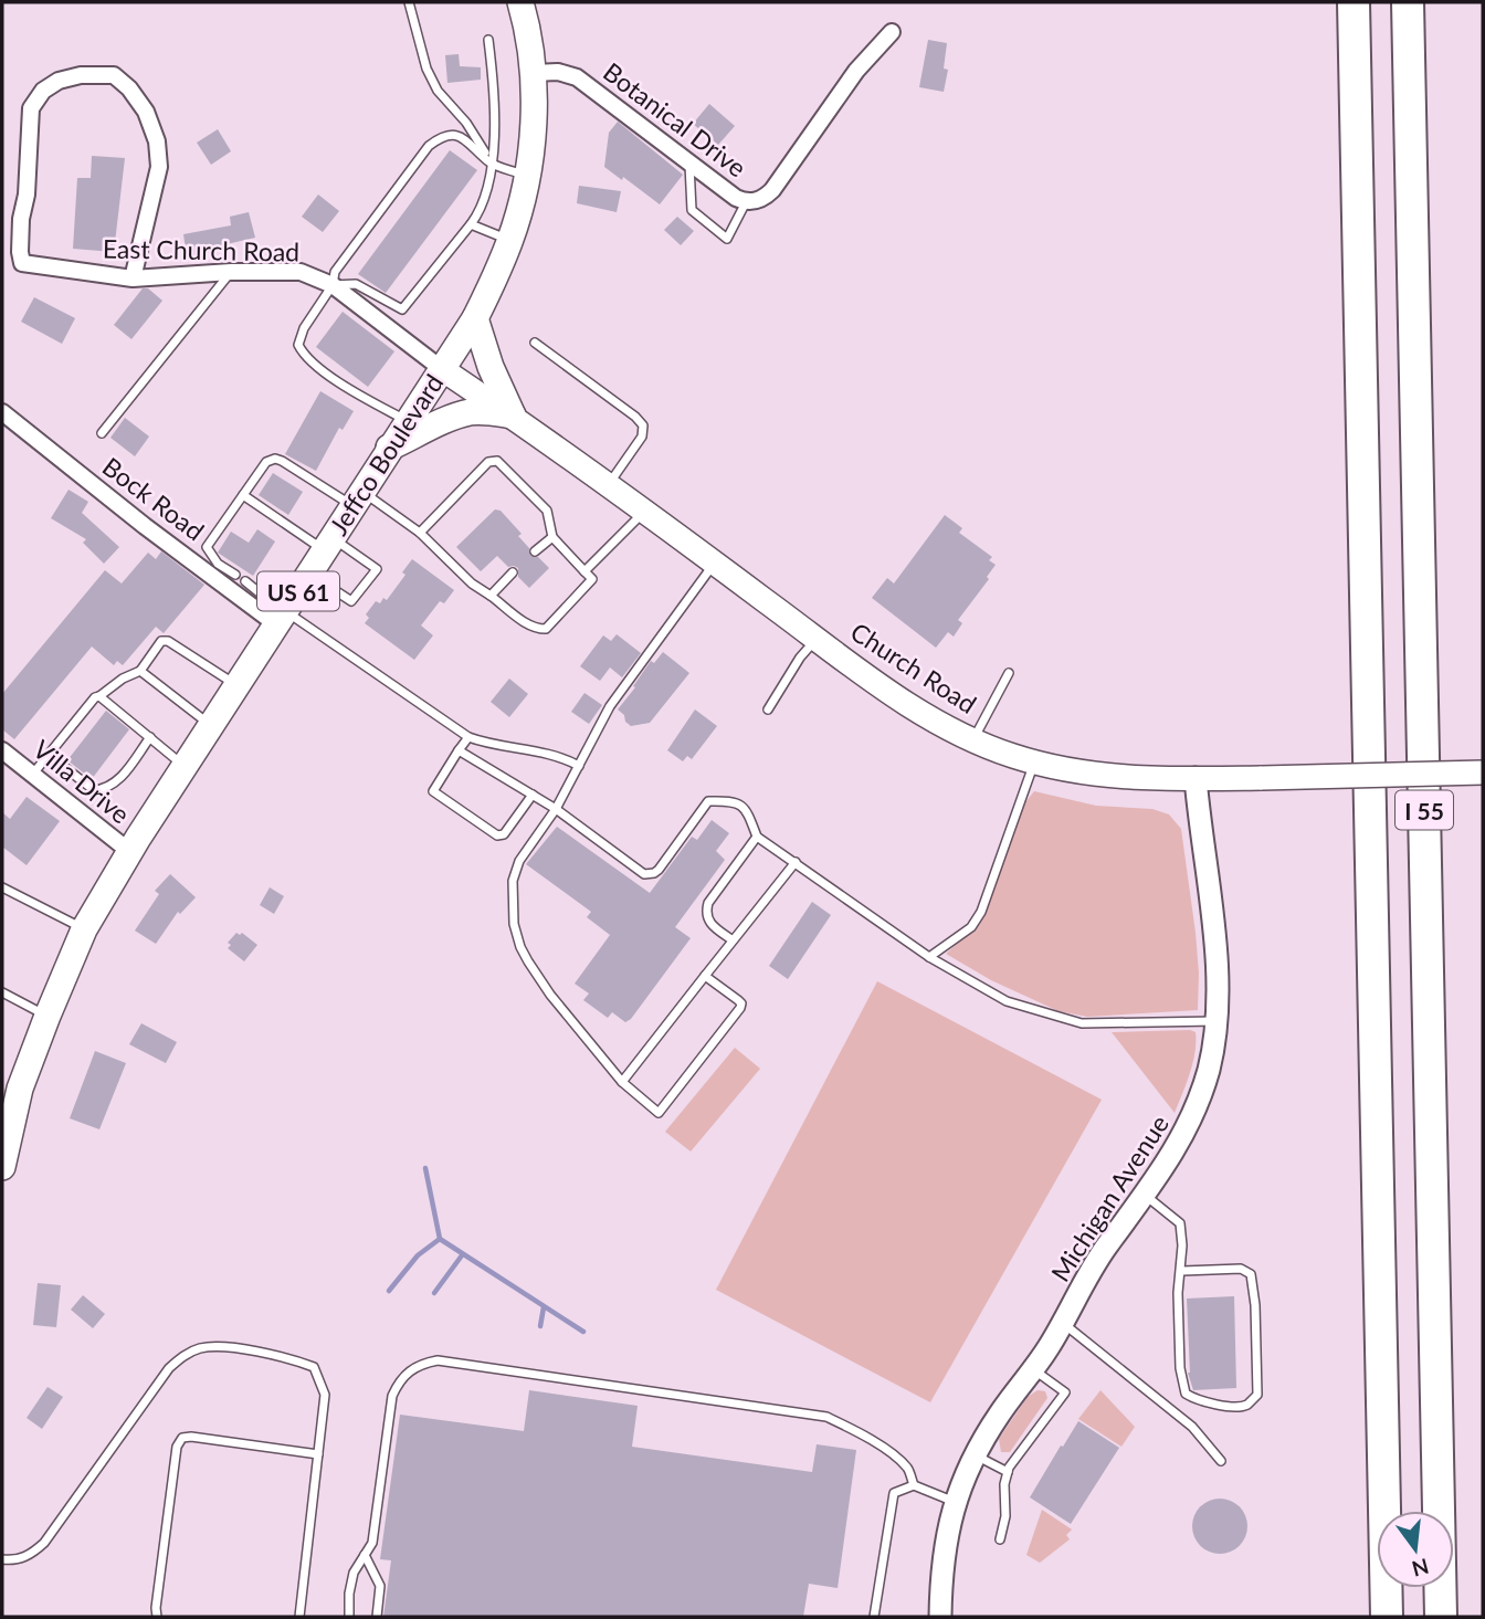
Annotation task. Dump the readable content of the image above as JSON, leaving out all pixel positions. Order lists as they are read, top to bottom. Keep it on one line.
{"streets":{"highway":["I 55"],"main road":["Jeffco Boulevard","US 61","Church Road"],"street":["Botanical Drive","East Church Road","Bock Road","Villa Drive","Michigan Avenue"]},"crossings":[["Botanical Drive","Jeffco Boulevard"],["East Church Road","Jeffco Boulevard"],["East Church Road","Church Road"],["Jeffco Boulevard","Bock Road"],["Jeffco Boulevard","Church Road"],["Jeffco Boulevard","Villa Drive"],["Church Road","Michigan Avenue"]],"north":"bottom"}
